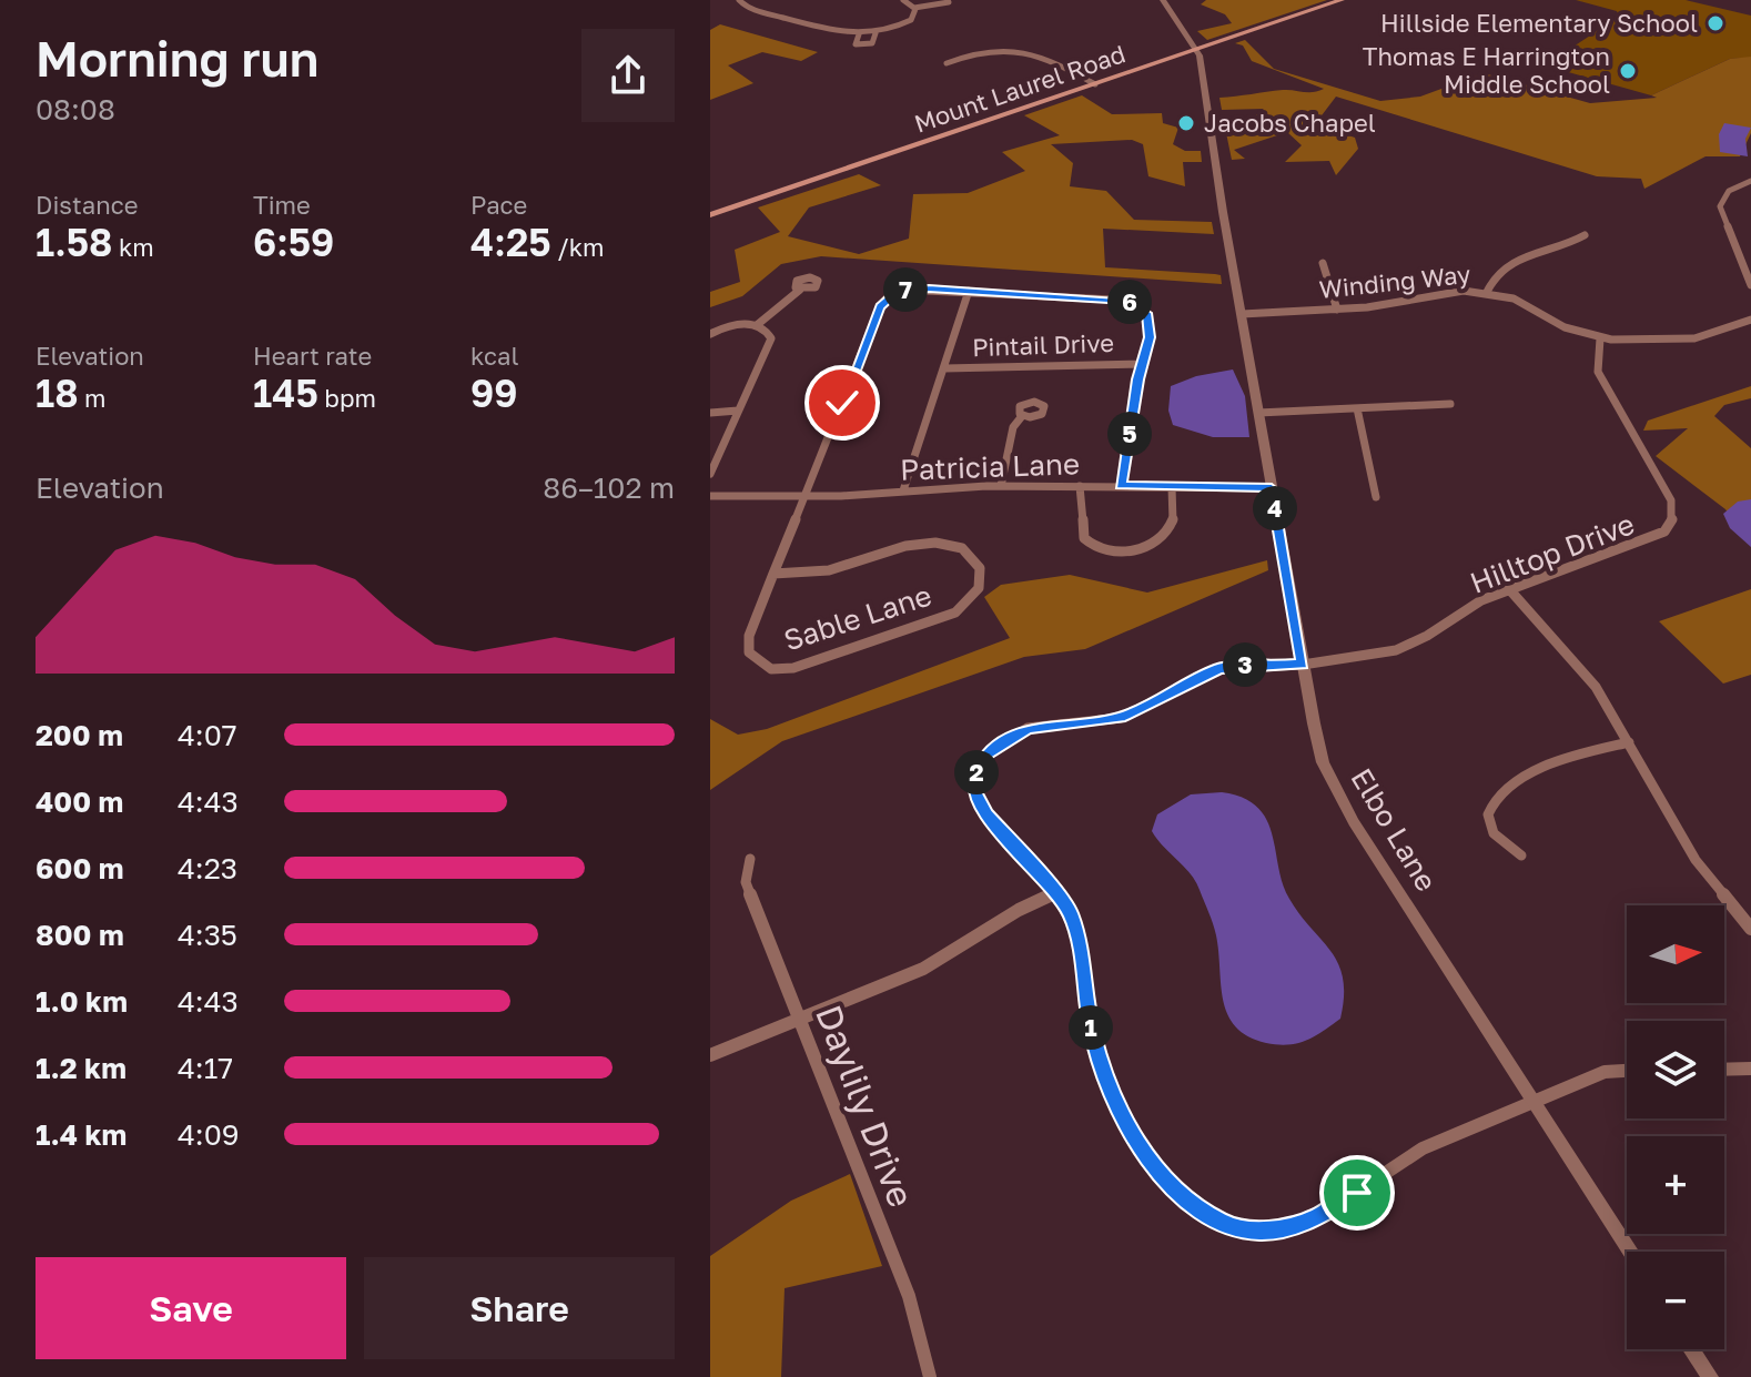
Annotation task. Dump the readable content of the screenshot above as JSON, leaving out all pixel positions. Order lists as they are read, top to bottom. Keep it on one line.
{"streets":{"main road":["Mount Laurel Road"],"street":["Winding Way","Pintail Drive","Patricia Lane","Hilltop Drive","Sable Lane","Elbo Lane","Daylily Drive"]},"crossings":[["Mount Laurel Road","Elbo Lane"],["Winding Way","Hilltop Drive"],["Winding Way","Elbo Lane"],["Pintail Drive","Sable Lane"],["Patricia Lane","Sable Lane"],["Patricia Lane","Elbo Lane"],["Hilltop Drive","Elbo Lane"]],"places":["Hillside Elementary School","Thomas E Harrington Middle School","Jacobs Chapel"],"north":"right","page":{"heading":["Morning run","08:08"],"stats":[["Distance","1.58 km"],["Time","6:59"],["Pace","4:25 /km"],["Elevation","18 m"],["Heart rate","145 bpm"],["kcal","99"]],"pins":["7","6","5","4","3","2","1"],"chart":["Elevation","86–102 m"],"list":[{"name":"200 m","note":"4:07"},{"name":"400 m","note":"4:43"},{"name":"600 m","note":"4:23"},{"name":"800 m","note":"4:35"},{"name":"1.0 km","note":"4:43"},{"name":"1.2 km","note":"4:17"},{"name":"1.4 km","note":"4:09"}],"map_buttons":["+","−"],"buttons":["Save","Share"]}}
